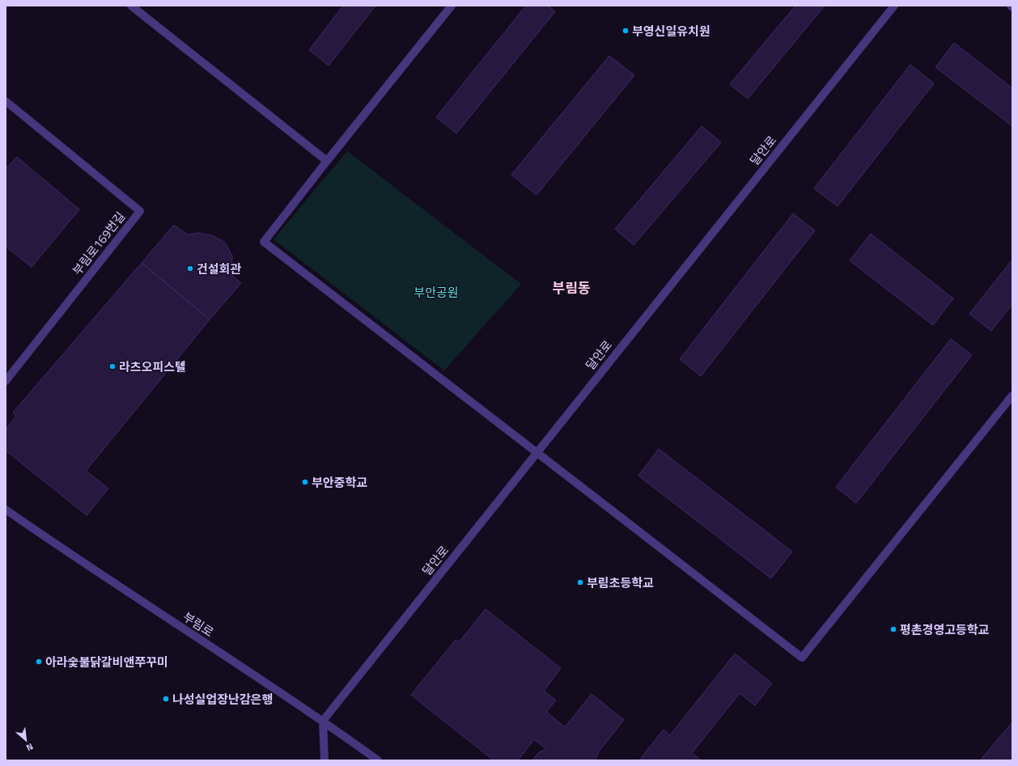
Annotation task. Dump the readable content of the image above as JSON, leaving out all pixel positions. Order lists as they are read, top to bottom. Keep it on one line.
{"streets":{"street":["달안로","부림로169번길","부림로"]},"crossings":[["달안로","부림로"]],"districts":["부림동"],"parks":["부안공원"],"places":["부영신일유치원","건설회관","라츠오피스텔","부안중학교","부림초등학교","평촌경영고등학교","아라숯불닭갈비앤쭈꾸미","나성실업장난감은행"],"north":"bottom right"}
